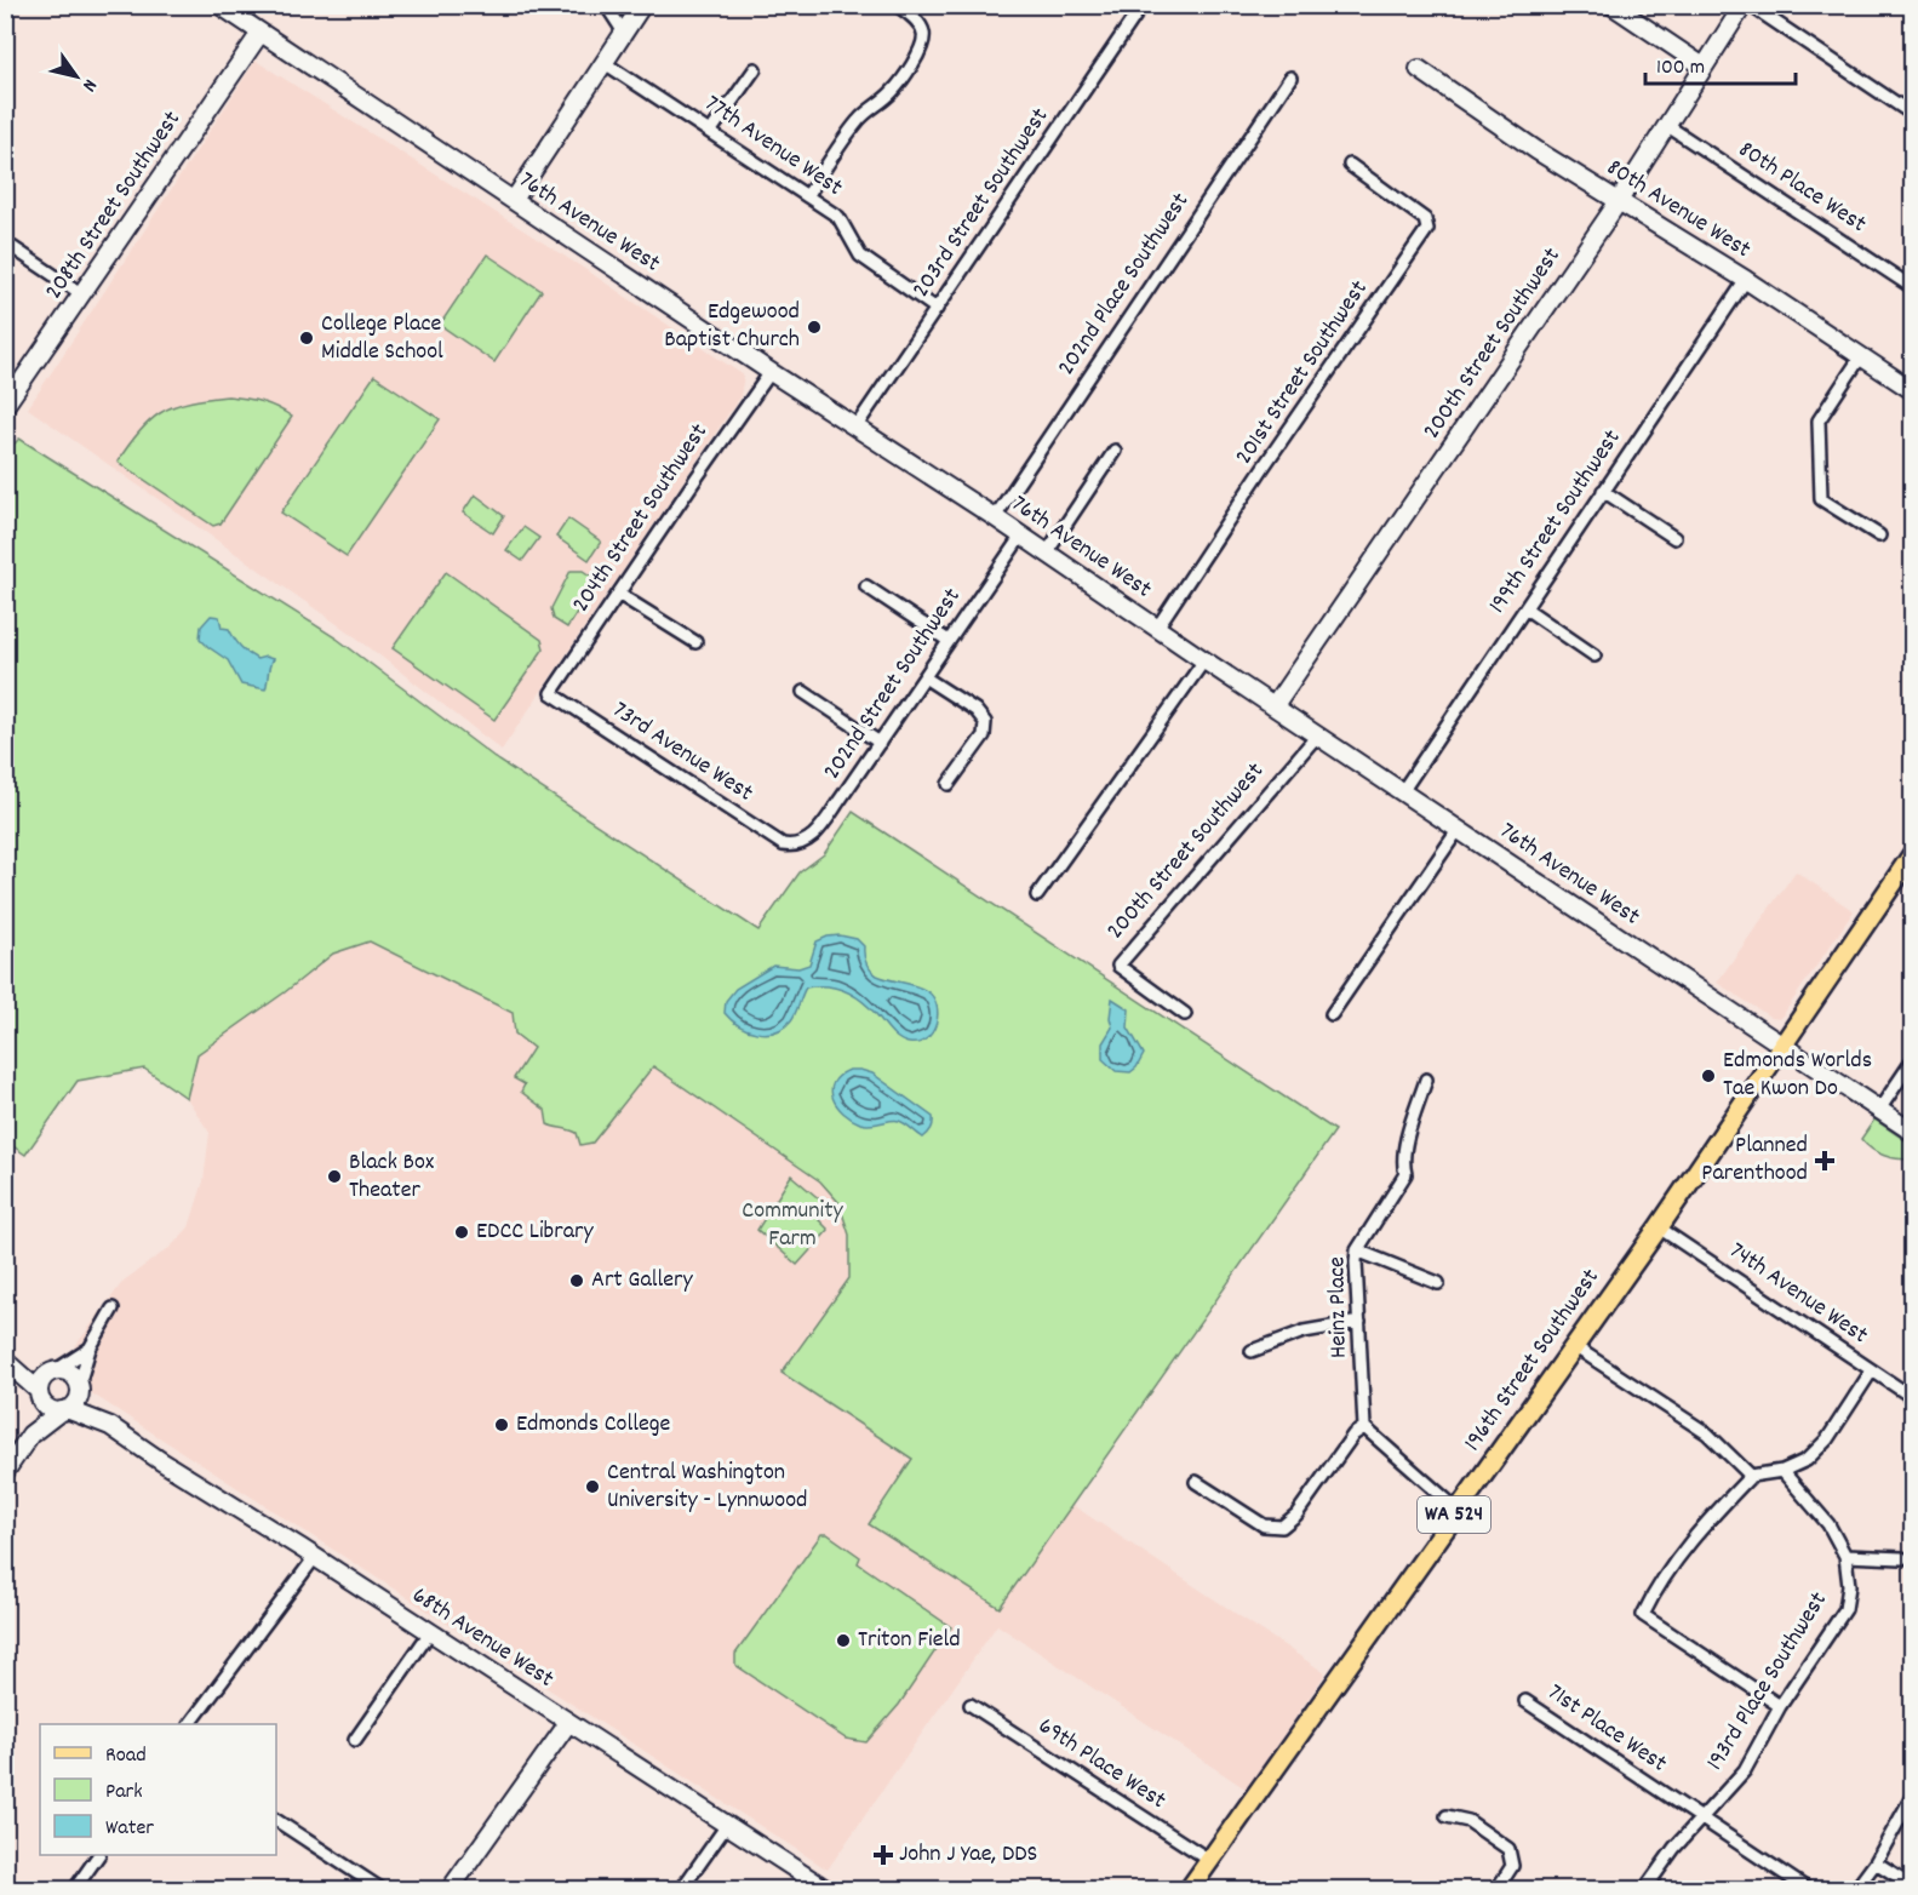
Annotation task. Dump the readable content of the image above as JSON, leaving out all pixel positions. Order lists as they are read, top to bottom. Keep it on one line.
{"streets":{"main road":["196th Street Southwest","WA 524"],"street":["77th Avenue West","80th Place West","203rd Street Southwest","208th Street Southwest","80th Avenue West","76th Avenue West","202nd Place Southwest","200th Street Southwest","201st Street Southwest","204th Street Southwest","199th Street Southwest","202nd Street Southwest","73rd Avenue West","74th Avenue West","Heinz Place","68th Avenue West","193rd Place Southwest","71st Place West","69th Place West"]},"crossings":[["77th Avenue West","203rd Street Southwest"],["80th Place West","200th Street Southwest"],["203rd Street Southwest","76th Avenue West"],["208th Street Southwest","76th Avenue West"],["80th Avenue West","200th Street Southwest"],["80th Avenue West","199th Street Southwest"],["76th Avenue West","202nd Place Southwest"],["76th Avenue West","200th Street Southwest"],["76th Avenue West","201st Street Southwest"],["76th Avenue West","204th Street Southwest"],["76th Avenue West","199th Street Southwest"],["76th Avenue West","202nd Street Southwest"],["76th Avenue West","196th Street Southwest"],["204th Street Southwest","73rd Avenue West"],["202nd Street Southwest","73rd Avenue West"],["74th Avenue West","196th Street Southwest"],["196th Street Southwest","69th Place West"],["193rd Place Southwest","71st Place West"]],"parks":["Community Farm"],"places":{"other":["Edgewood Baptist Church","College Place Middle School","Edmonds Worlds Tae Kwon Do","Black Box Theater","EDCC Library","Art Gallery","Edmonds College","Central Washington University - Lynnwood","Triton Field"],"health":["Planned Parenthood","John J Yae, DDS"]},"legend":["Road","Park","Water"],"scale_bar":"100 m","north":"bottom right"}
